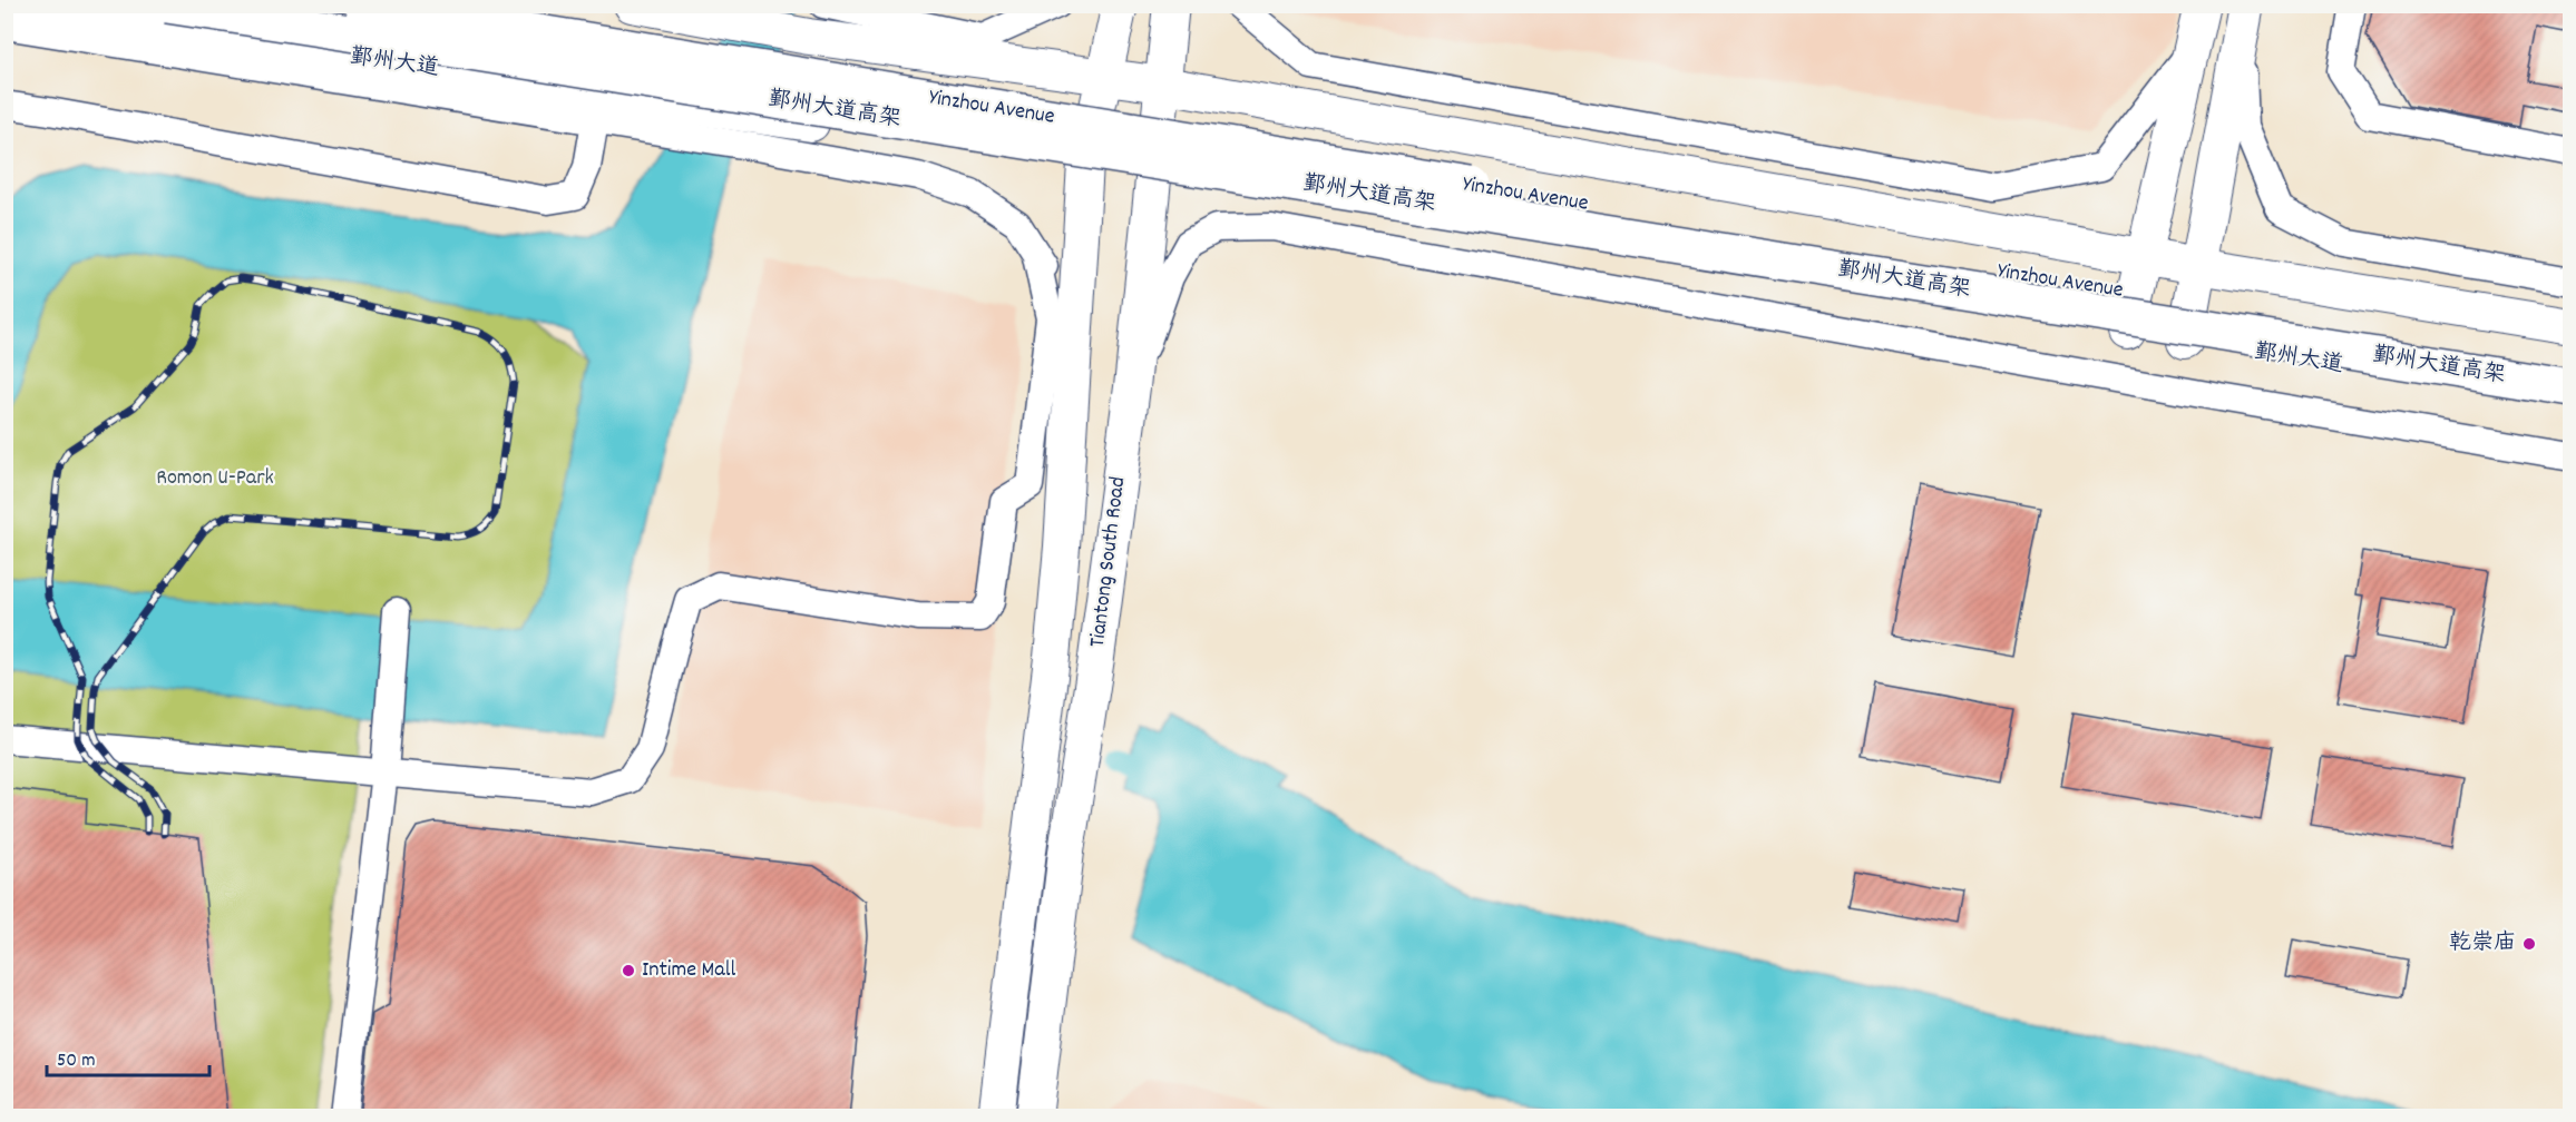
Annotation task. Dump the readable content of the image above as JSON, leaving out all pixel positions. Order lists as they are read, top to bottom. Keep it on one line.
{"streets":{"highway":["Yinzhou Avenue","鄞州大道高架"],"main road":["鄞州大道","Tiantong South Road"]},"crossings":[["鄞州大道","Yinzhou Avenue"],["Yinzhou Avenue","Tiantong South Road"]],"parks":["Romon U-Park"],"places":["乾崇庙","Intime Mall"],"scale_bar":"50 m"}
